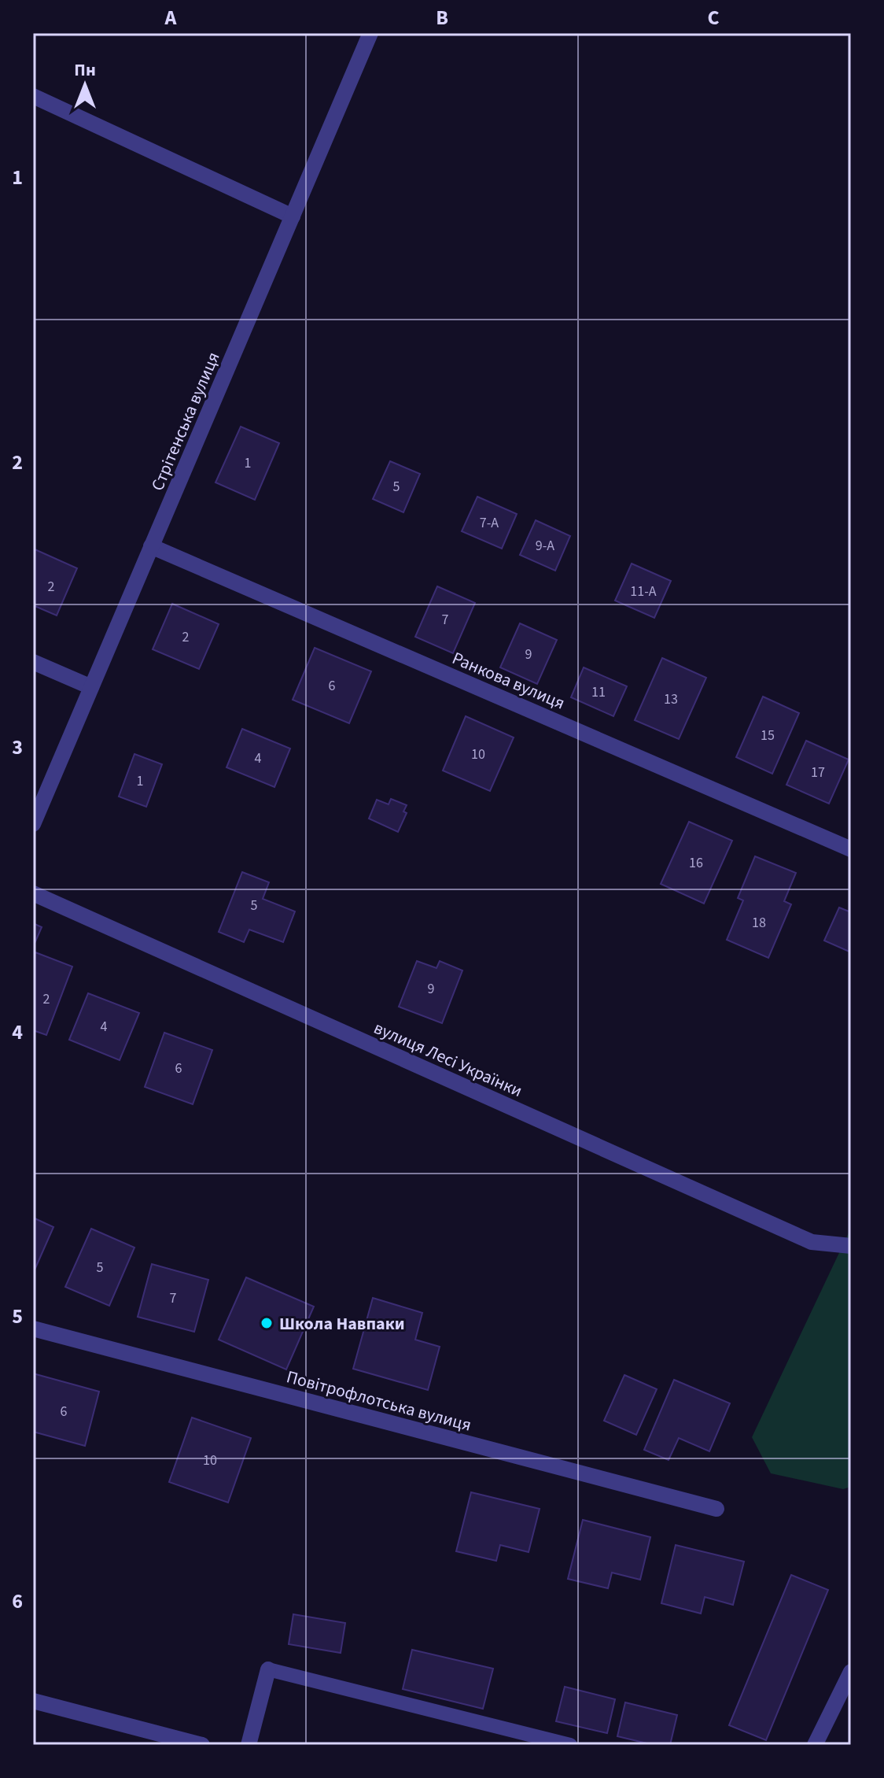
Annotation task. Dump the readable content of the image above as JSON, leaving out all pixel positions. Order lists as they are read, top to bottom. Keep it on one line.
{"streets":{"street":["Стрітенська вулиця","Ранкова вулиця","вулиця Лесі Українки","Повітрофлотська вулиця"]},"crossings":[["Стрітенська вулиця","Ранкова вулиця"]],"places":["Школа Навпаки"],"house_numbers":["1","5","7-А","9-А","2","11-А","7","2","9","6","11","13","15","10","4","17","1","16","5","18","9","2","4","6","5","7","6","10"],"north":"top","grid":{"columns":["A","B","C"],"rows":["1","2","3","4","5","6"]}}
